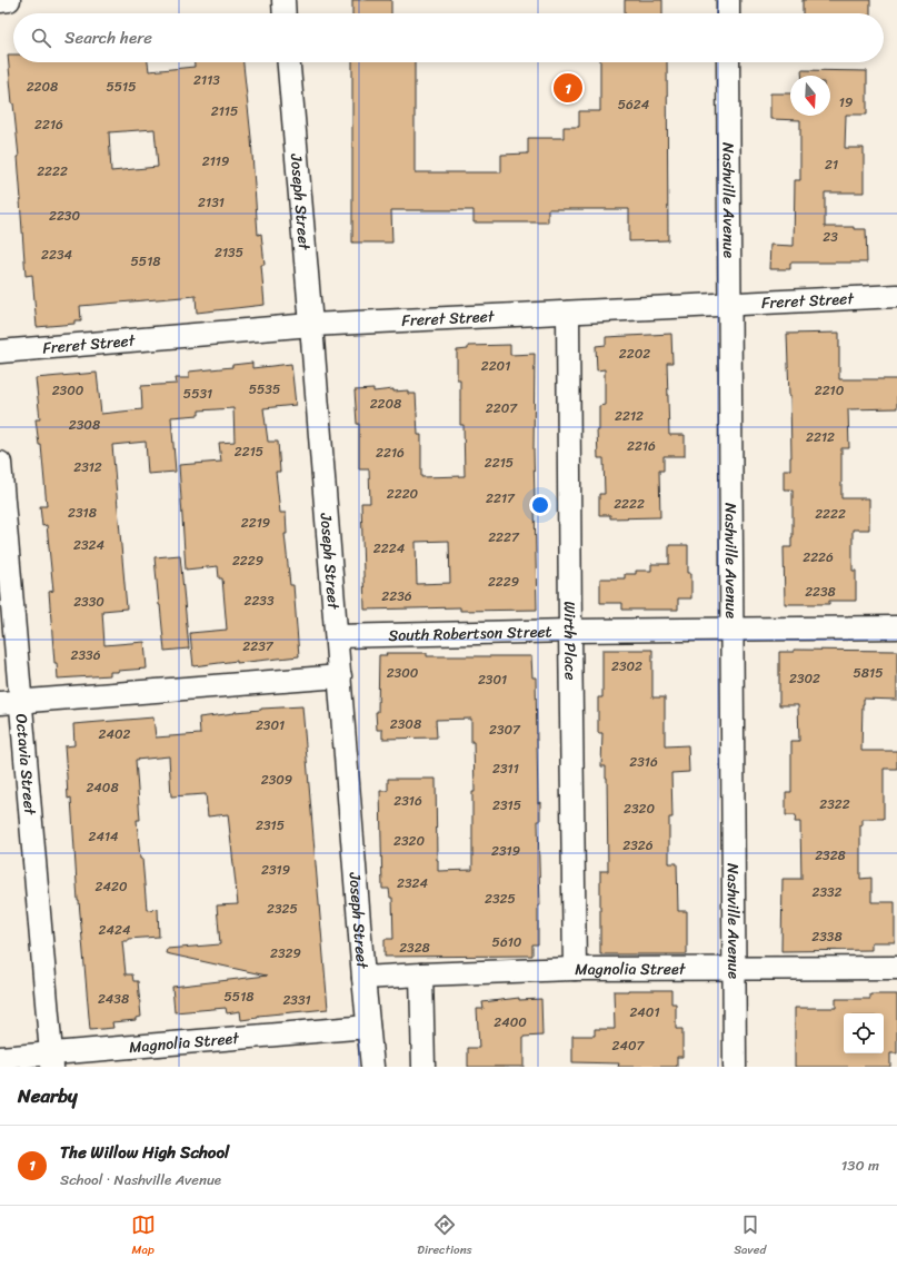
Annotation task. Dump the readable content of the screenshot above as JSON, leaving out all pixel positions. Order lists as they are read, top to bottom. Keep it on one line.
{"streets":{"street":["Nashville Avenue","Joseph Street","Freret Street","South Robertson Street","Wirth Place","Octavia Street","Magnolia Street"]},"crossings":[["Nashville Avenue","Freret Street"],["Nashville Avenue","South Robertson Street"],["Nashville Avenue","Magnolia Street"],["Joseph Street","Freret Street"],["Joseph Street","South Robertson Street"],["Joseph Street","Magnolia Street"],["Freret Street","Wirth Place"],["South Robertson Street","Wirth Place"],["Wirth Place","Magnolia Street"],["Octavia Street","Magnolia Street"]],"house_numbers":["2113","2208","5515","19","5624","2115","2216","2119","21","2222","2131","2230","23","2135","2234","5518","2202","2201","5535","2300","2210","5531","2208","2207","2212","2308","2212","2216","2215","2216","2215","2312","2220","2217","2222","2318","2222","2219","2227","2324","2224","2226","2229","2229","2238","2236","2233","2330","2237","2336","2302","2300","5815","2302","2301","2308","2301","2307","2402","2316","2311","2309","2408","2316","2322","2315","2320","2315","2414","2320","2326","2319","2328","2319","2324","2420","2332","2325","2325","2424","2338","5610","2328","2329","5518","2438","2331","2401","2400","2407"],"north":"bottom","page":{"search":"Search here","pins":"1","heading":"Nearby","list":[{"mark":"1","name":"The Willow High School","note":"School · Nashville Avenue","value":"130 m"}],"nav":["Map","Directions","Saved"]}}
